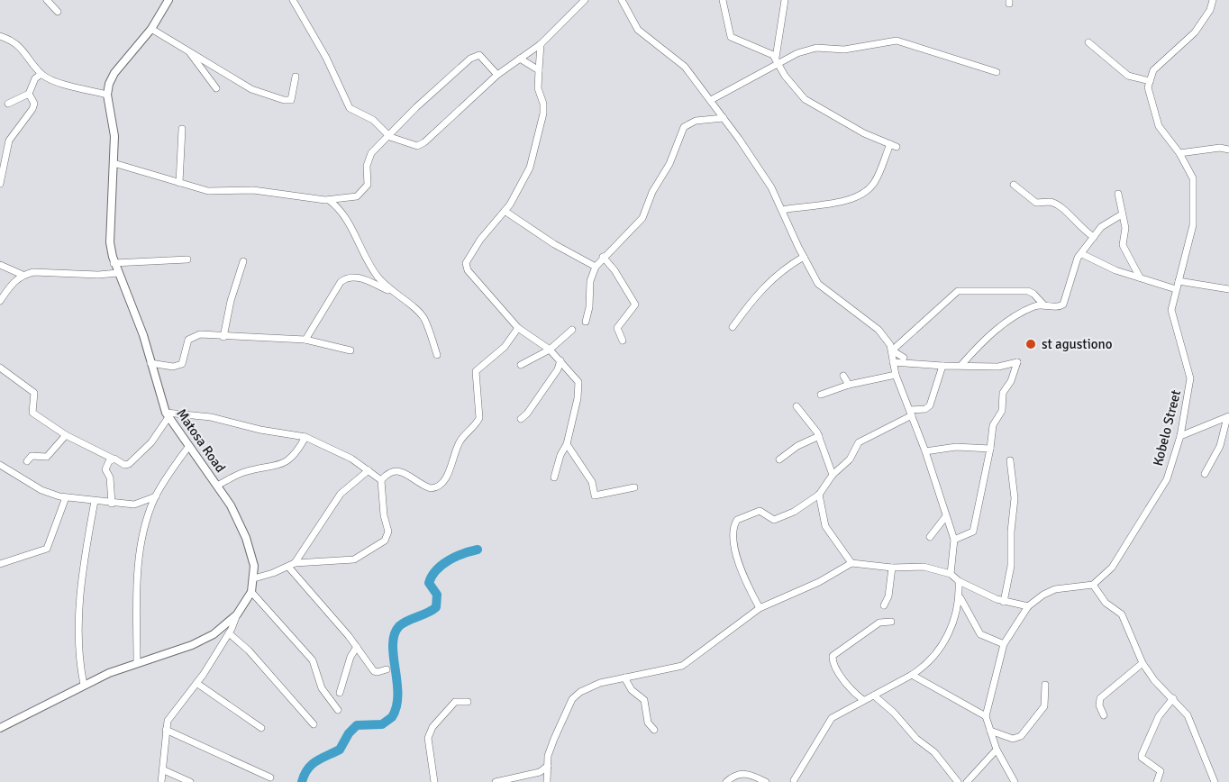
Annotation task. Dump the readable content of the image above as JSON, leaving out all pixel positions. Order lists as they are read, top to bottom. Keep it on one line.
{"streets":{"street":["Kobelo Street","Matosa Road"]},"places":["st agustiono"]}
